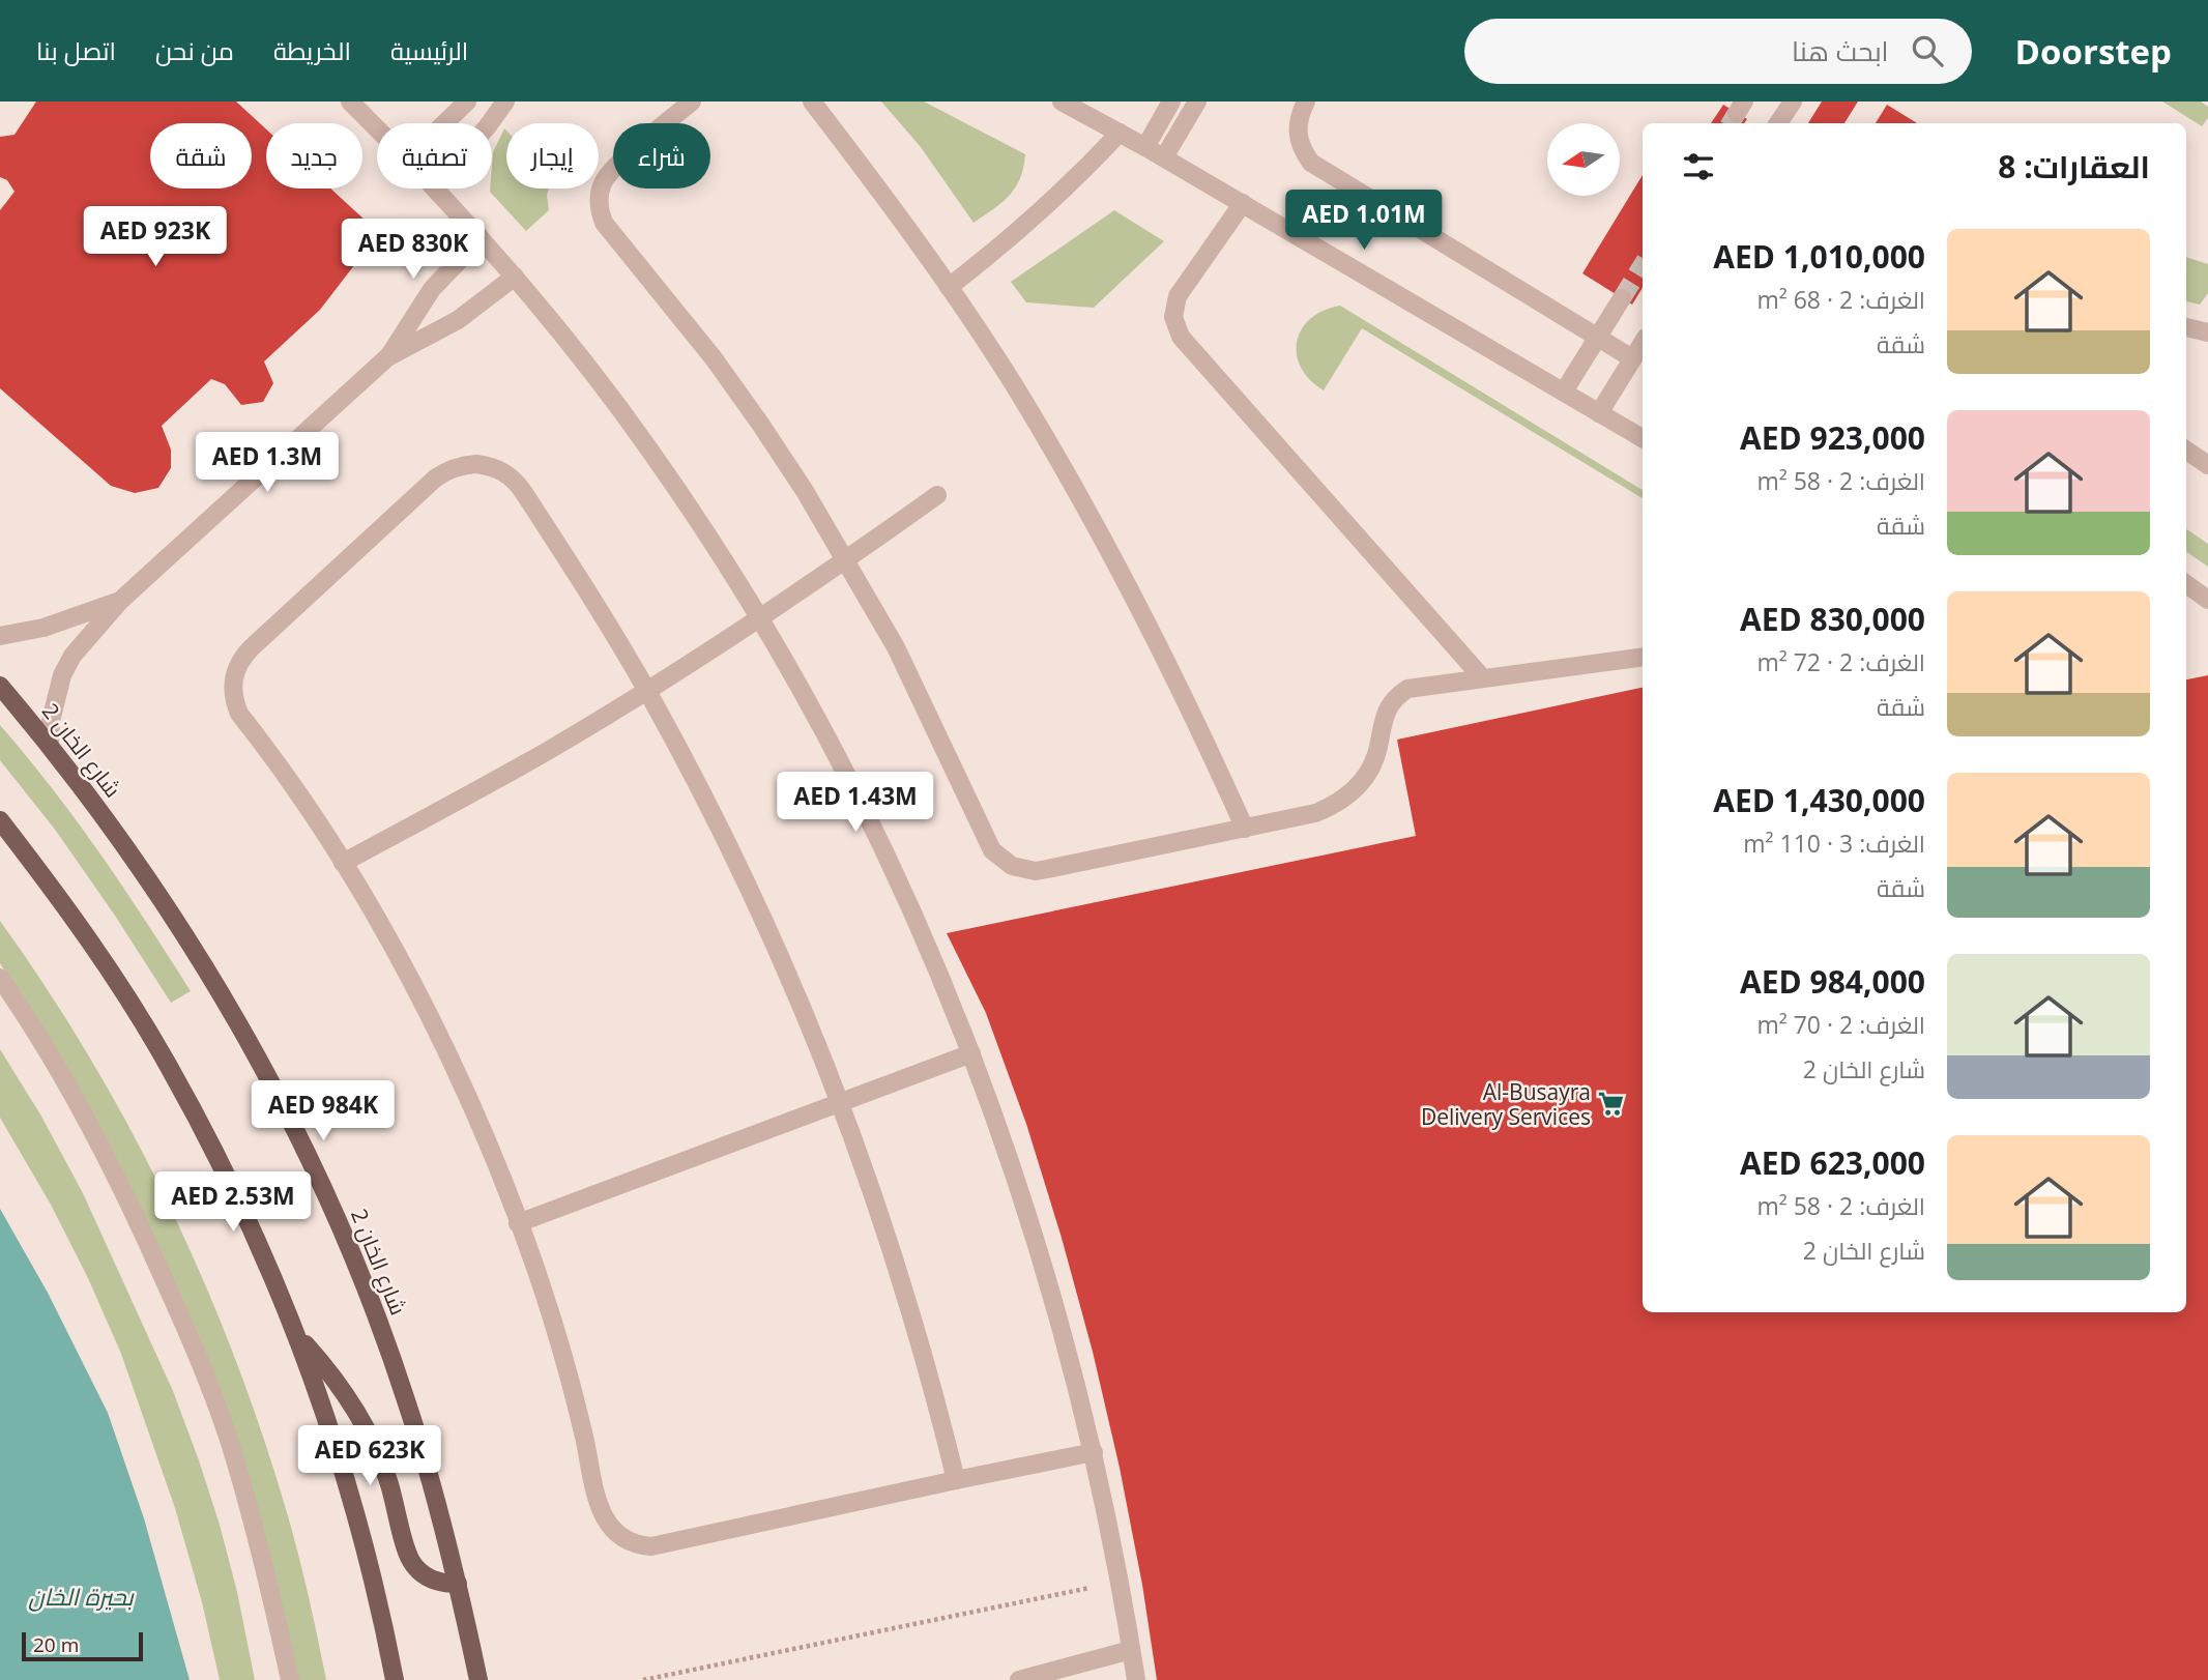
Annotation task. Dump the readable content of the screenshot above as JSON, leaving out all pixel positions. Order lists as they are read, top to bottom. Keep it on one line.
{"streets":{"main road":["شارع الخان 2"]},"water":["بحيرة الخان"],"places":{"supermarket":["Al-Busayra Delivery Services"]},"scale_bar":"20 m","north":"left","page":{"header":"Doorstep","search":"ابحث هنا","nav":["الرئيسية","الخريطة","من نحن","اتصل بنا"],"chip":["شراء","إيجار","تصفية","جديد","شقة"],"heading":"العقارات: 8","price":["AED 1.01M","AED 923K","AED 830K","AED 1.3M","AED 1.43M","AED 984K","AED 2.53M","AED 623K"],"list":[{"name":"AED 1,010,000","note":"الغرف: 2 · 68 m² · شقة"},{"name":"AED 923,000","note":"الغرف: 2 · 58 m² · شقة"},{"name":"AED 830,000","note":"الغرف: 2 · 72 m² · شقة"},{"name":"AED 1,430,000","note":"الغرف: 3 · 110 m² · شقة"},{"name":"AED 984,000","note":"الغرف: 2 · 70 m² · شارع الخان 2"},{"name":"AED 623,000","note":"الغرف: 2 · 58 m² · شارع الخان 2"}],"scale":"20 m"}}
